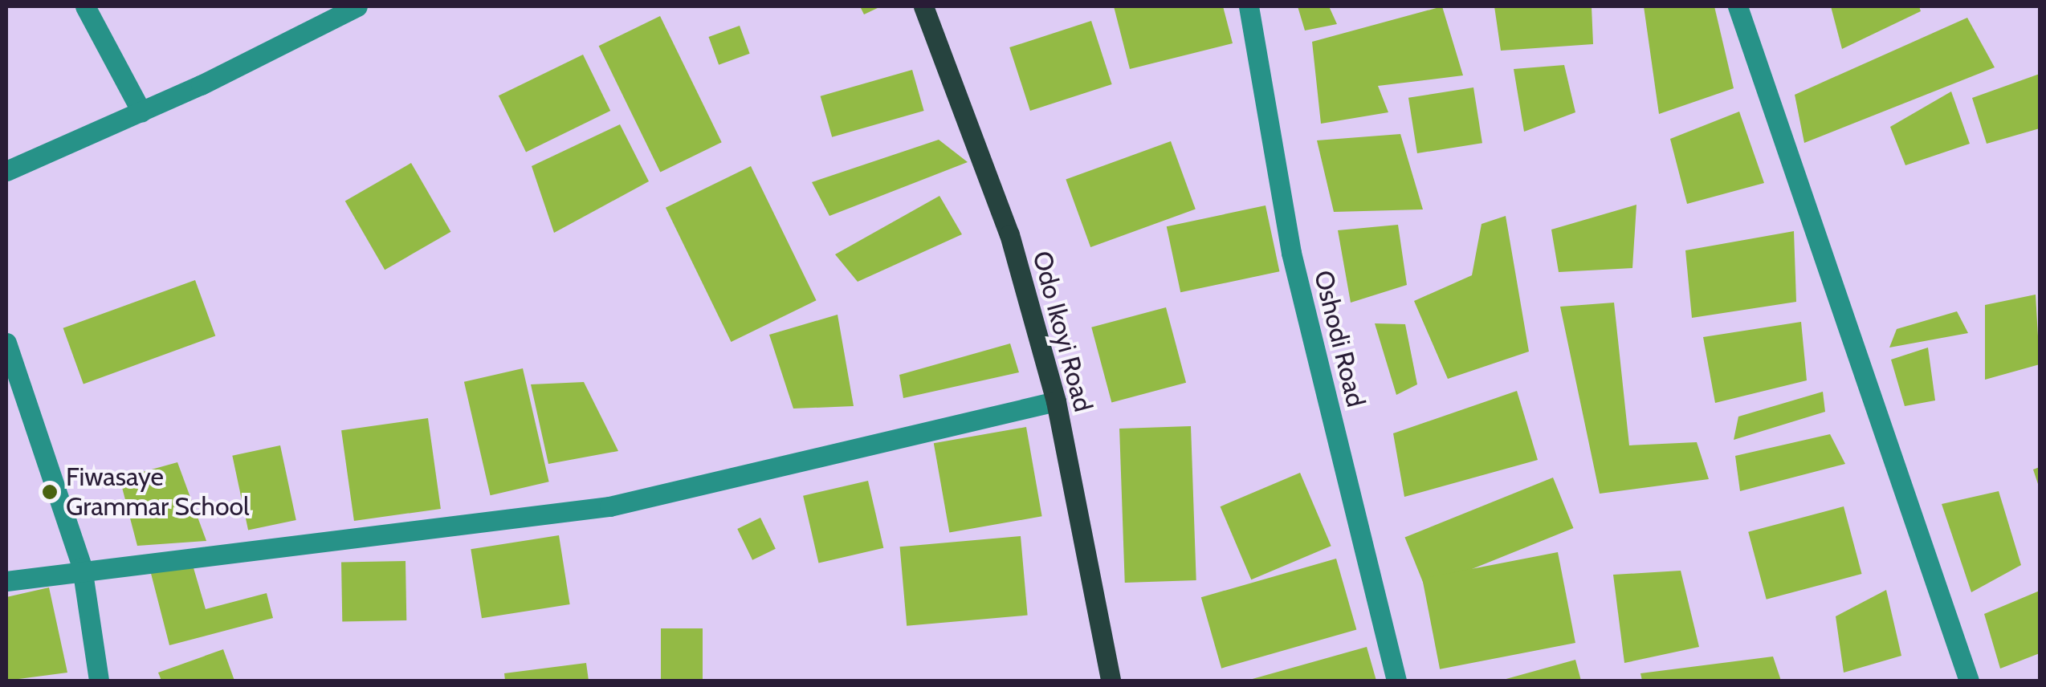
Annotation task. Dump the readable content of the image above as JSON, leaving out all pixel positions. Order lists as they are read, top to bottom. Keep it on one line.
{"streets":{"main road":["Odo Ikoyi Road"],"street":["Oshodi Road"]},"places":["Fiwasaye Grammar School"]}
